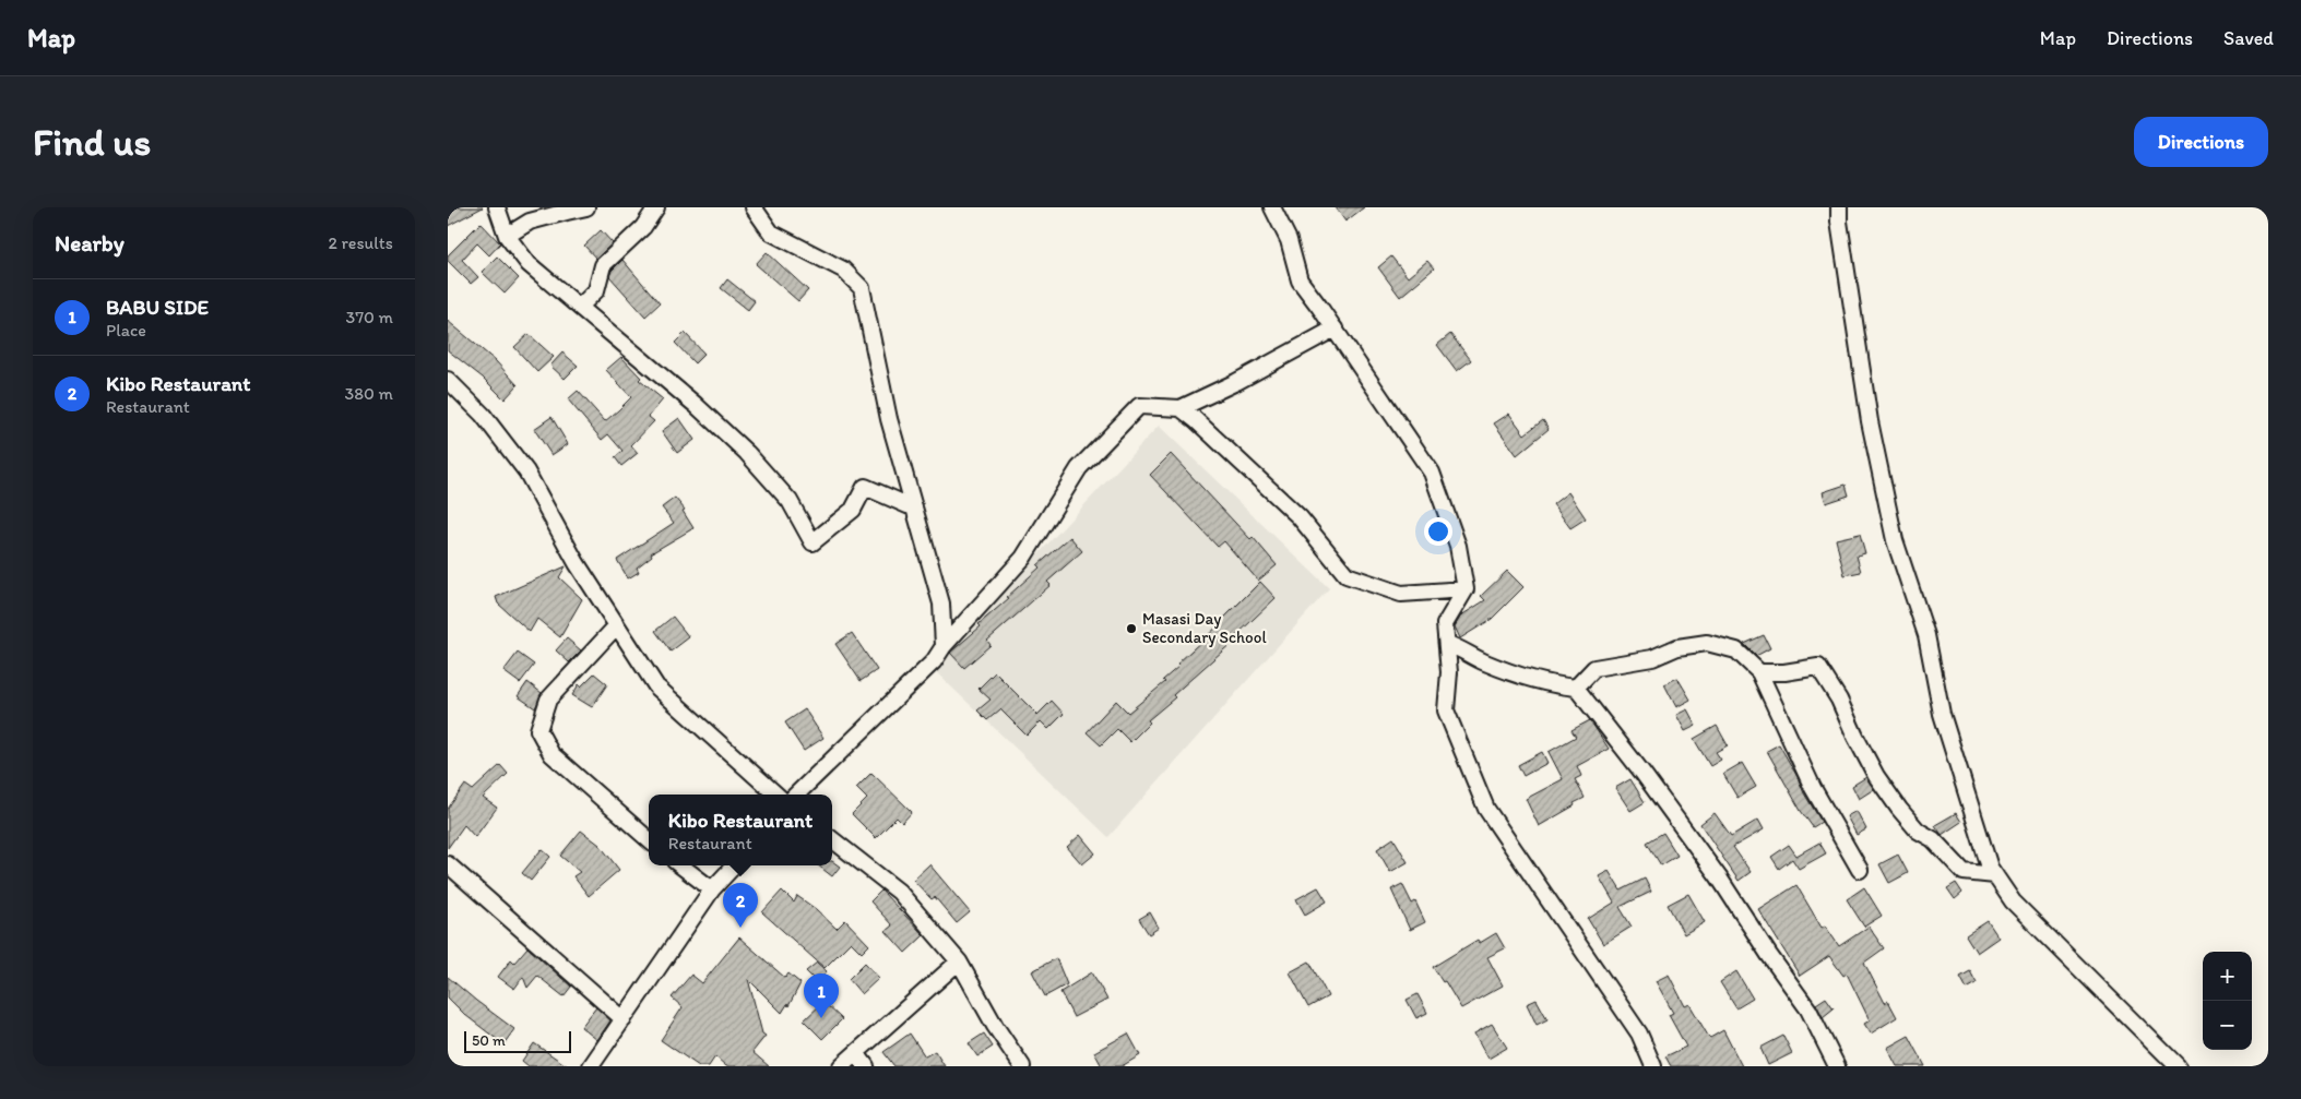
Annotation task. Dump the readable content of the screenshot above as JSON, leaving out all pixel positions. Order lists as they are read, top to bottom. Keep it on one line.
{"places":["Masasi Day Secondary School"],"scale_bar":"50 m","page":{"header":"Map","nav":["Map","Directions","Saved"],"buttons":"Directions","title":"Find us","heading":["Nearby","2 results"],"list":[{"mark":"1","name":"BABU SIDE","note":"Place","value":"370 m"},{"mark":"2","name":"Kibo Restaurant","note":"Restaurant","value":"380 m"}],"popup":["Kibo Restaurant","Restaurant"],"pins":["2","1"],"map_buttons":["+","−"],"scale":"50 m"}}
